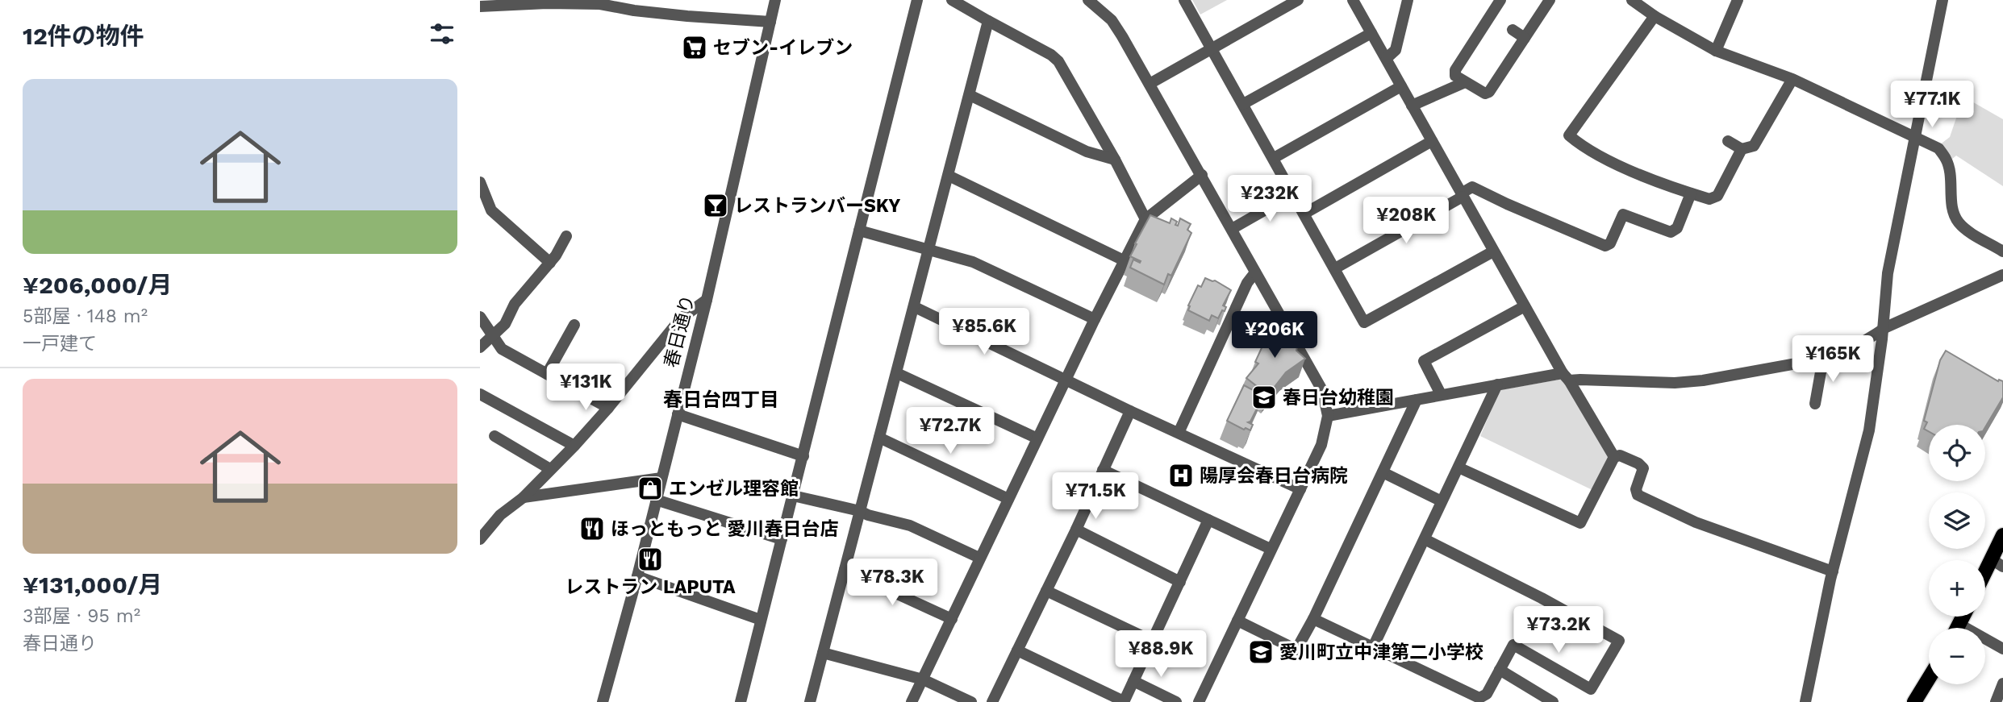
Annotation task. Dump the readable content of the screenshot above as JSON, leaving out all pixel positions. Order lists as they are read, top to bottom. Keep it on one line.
{"streets":{"street":["春日通り"]},"districts":["春日台四丁目"],"places":{"supermarket":["セブン-イレブン"],"bar":["レストランバーSKY"],"school or university":["春日台幼稚園","愛川町立中津第二小学校"],"hospital":["陽厚会春日台病院"],"shop":["エンゼル理容館"],"restaurant":["ほっともっと 愛川春日台店","レストラン LAPUTA"]},"page":{"heading":"12件の物件","list":[{"name":"¥206,000/月","note":"5部屋 · 148 m² · 一戸建て"},{"name":"¥131,000/月","note":"3部屋 · 95 m² · 春日通り"}],"price":["¥77.1K","¥232K","¥208K","¥85.6K","¥206K","¥165K","¥131K","¥72.7K","¥71.5K","¥78.3K","¥73.2K","¥88.9K"],"map_buttons":["+","−"]}}
